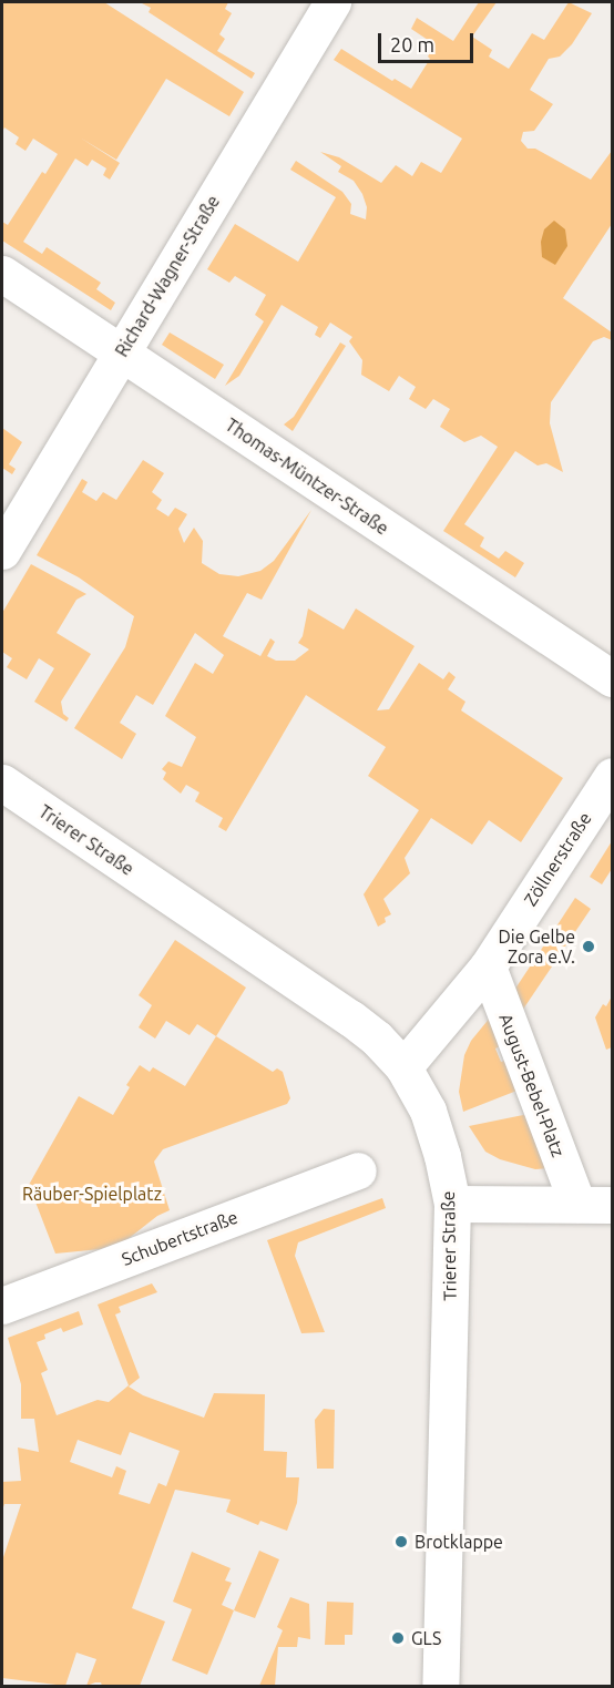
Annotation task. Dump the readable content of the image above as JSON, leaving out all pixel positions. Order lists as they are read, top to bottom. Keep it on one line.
{"streets":{"street":["Richard-Wagner-Straße","Thomas-Müntzer-Straße","Trierer Straße","Zöllnerstraße","August-Bebel-Platz","Schubertstraße"]},"crossings":[["Richard-Wagner-Straße","Thomas-Müntzer-Straße"],["Trierer Straße","Zöllnerstraße"],["Zöllnerstraße","August-Bebel-Platz"]],"parks":["Räuber-Spielplatz"],"places":["Die Gelbe Zora e.V.","Brotklappe","GLS"],"scale_bar":"20 m"}
